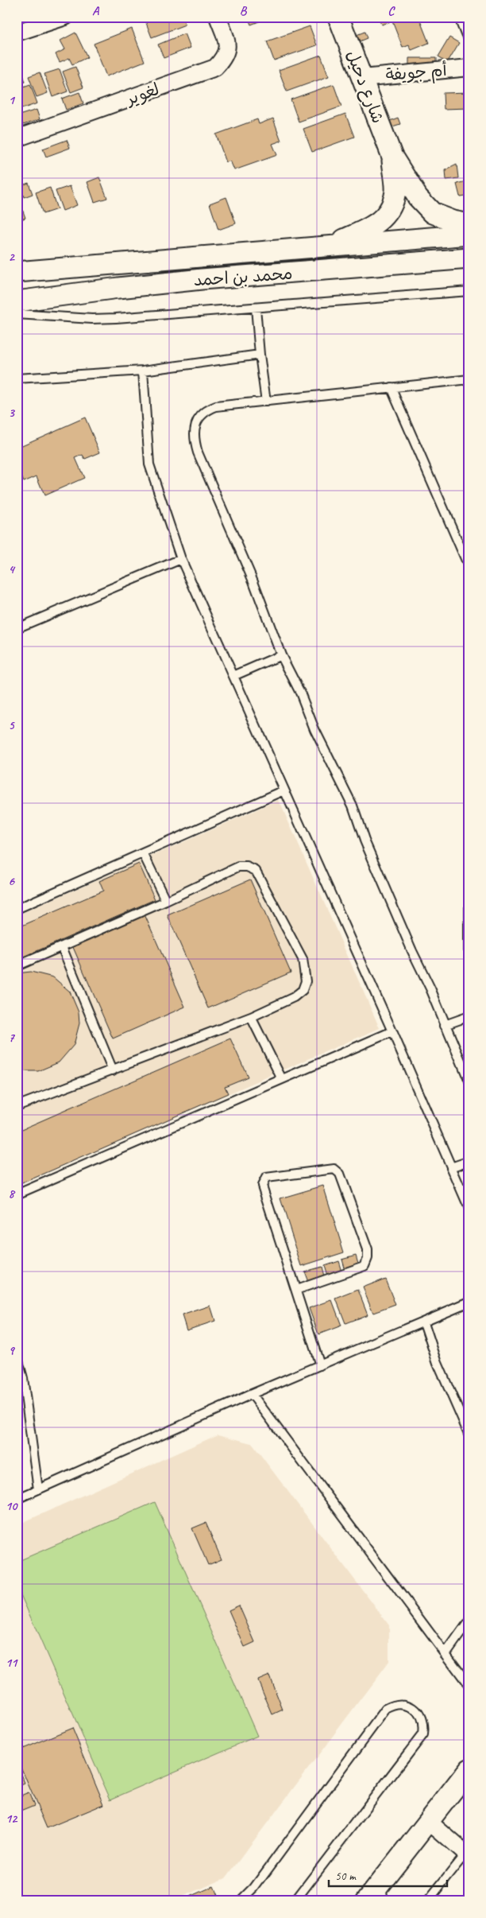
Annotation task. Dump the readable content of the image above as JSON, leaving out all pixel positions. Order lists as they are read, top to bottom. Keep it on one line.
{"streets":{"street":["أم جويفة","شارع دحيل","لغوير","محمد بن احمد"]},"crossings":[["أم جويفة","شارع دحيل"],["شارع دحيل","محمد بن احمد"]],"scale_bar":"50 m","grid":{"columns":["A","B","C"],"rows":["1","2","3","4","5","6","7","8","9","10","11","12"]}}
